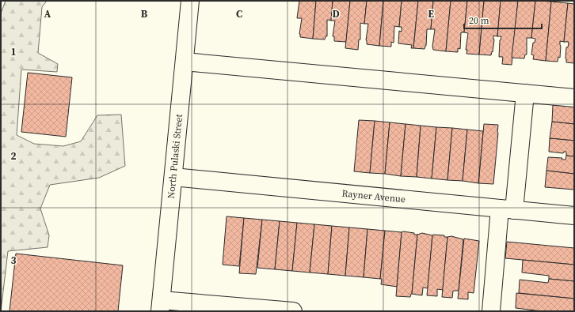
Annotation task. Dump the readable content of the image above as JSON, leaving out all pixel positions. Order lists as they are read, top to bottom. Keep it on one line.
{"streets":{"street":["North Pulaski Street","Rayner Avenue"]},"crossings":[["North Pulaski Street","Rayner Avenue"]],"scale_bar":"20 m","grid":{"columns":["A","B","C","D","E"],"rows":["1","2","3"]}}
